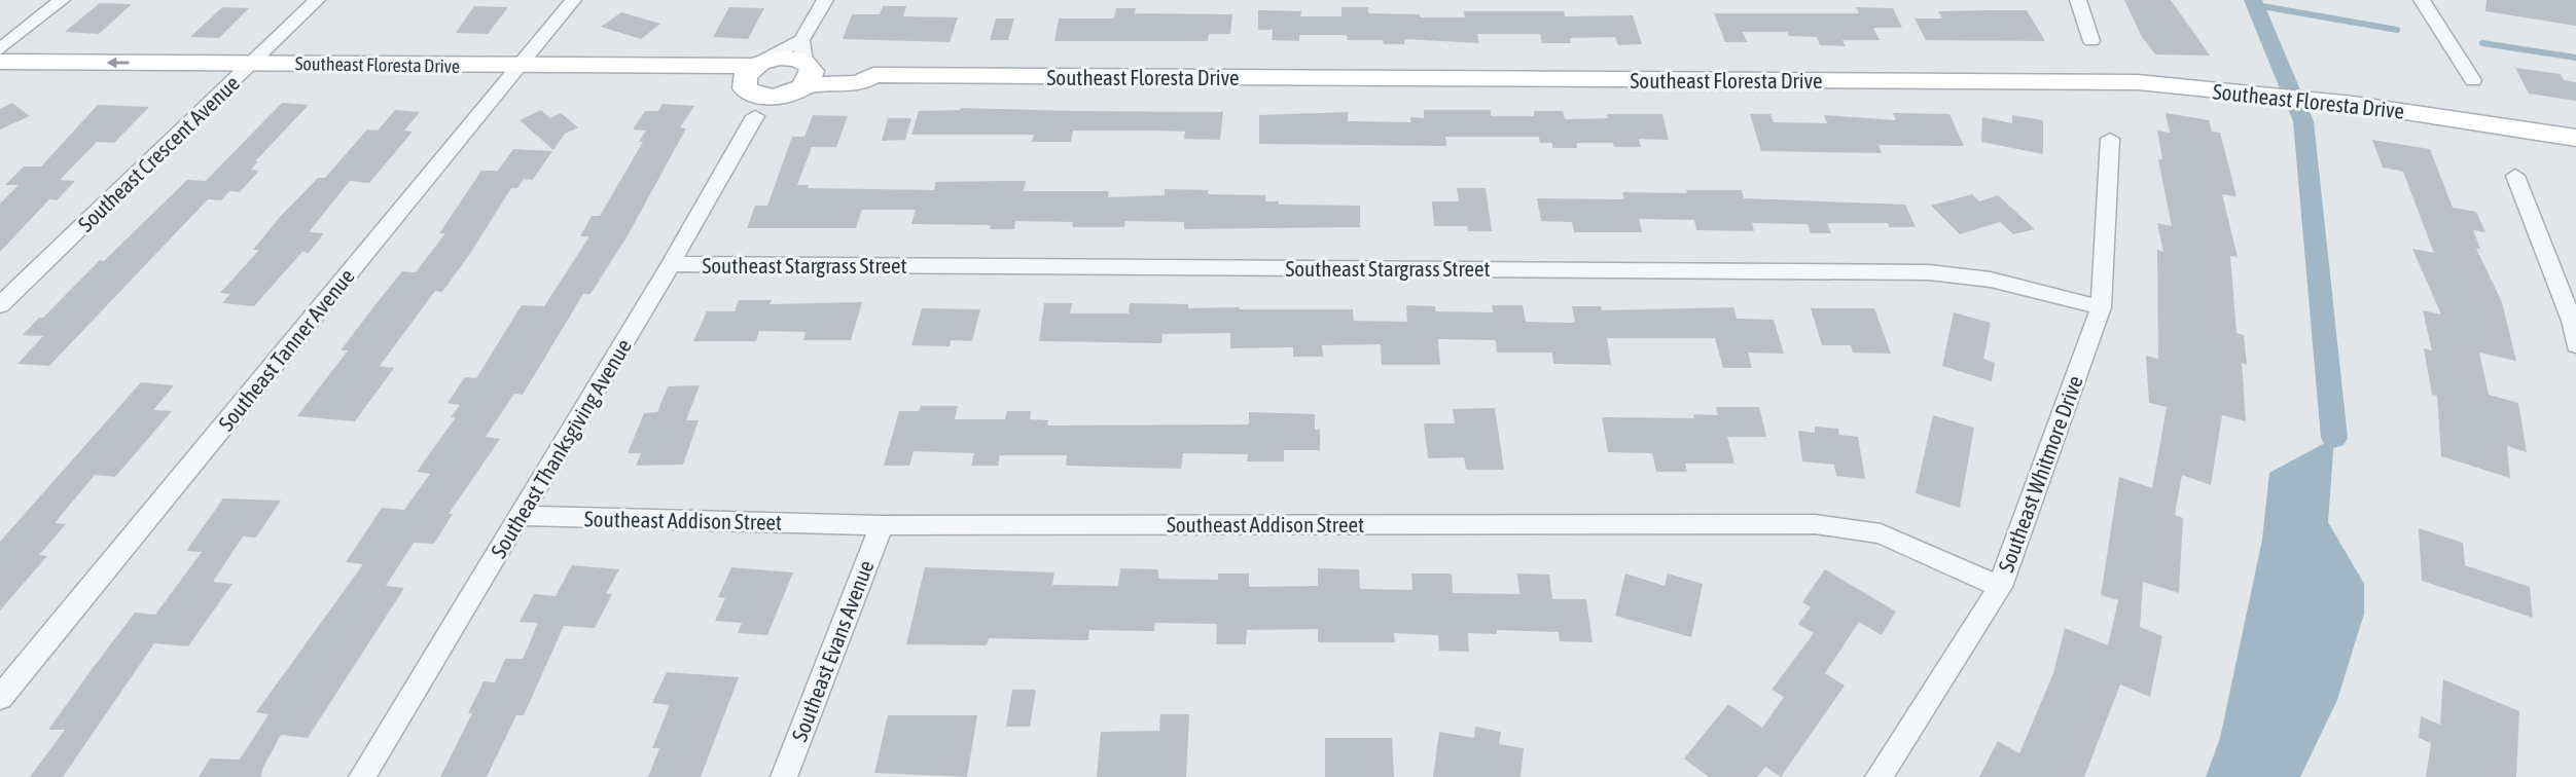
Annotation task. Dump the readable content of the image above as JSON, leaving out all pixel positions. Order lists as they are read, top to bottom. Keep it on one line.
{"streets":{"street":["Southeast Floresta Drive","Southeast Crescent Avenue","Southeast Stargrass Street","Southeast Tanner Avenue","Southeast Thanksgiving Avenue","Southeast Whitmore Drive","Southeast Addison Street","Southeast Evans Avenue"]},"crossings":[["Southeast Floresta Drive","Southeast Crescent Avenue"],["Southeast Floresta Drive","Southeast Tanner Avenue"],["Southeast Floresta Drive","Southeast Thanksgiving Avenue"],["Southeast Stargrass Street","Southeast Thanksgiving Avenue"],["Southeast Stargrass Street","Southeast Whitmore Drive"],["Southeast Thanksgiving Avenue","Southeast Addison Street"],["Southeast Whitmore Drive","Southeast Addison Street"],["Southeast Addison Street","Southeast Evans Avenue"]]}
